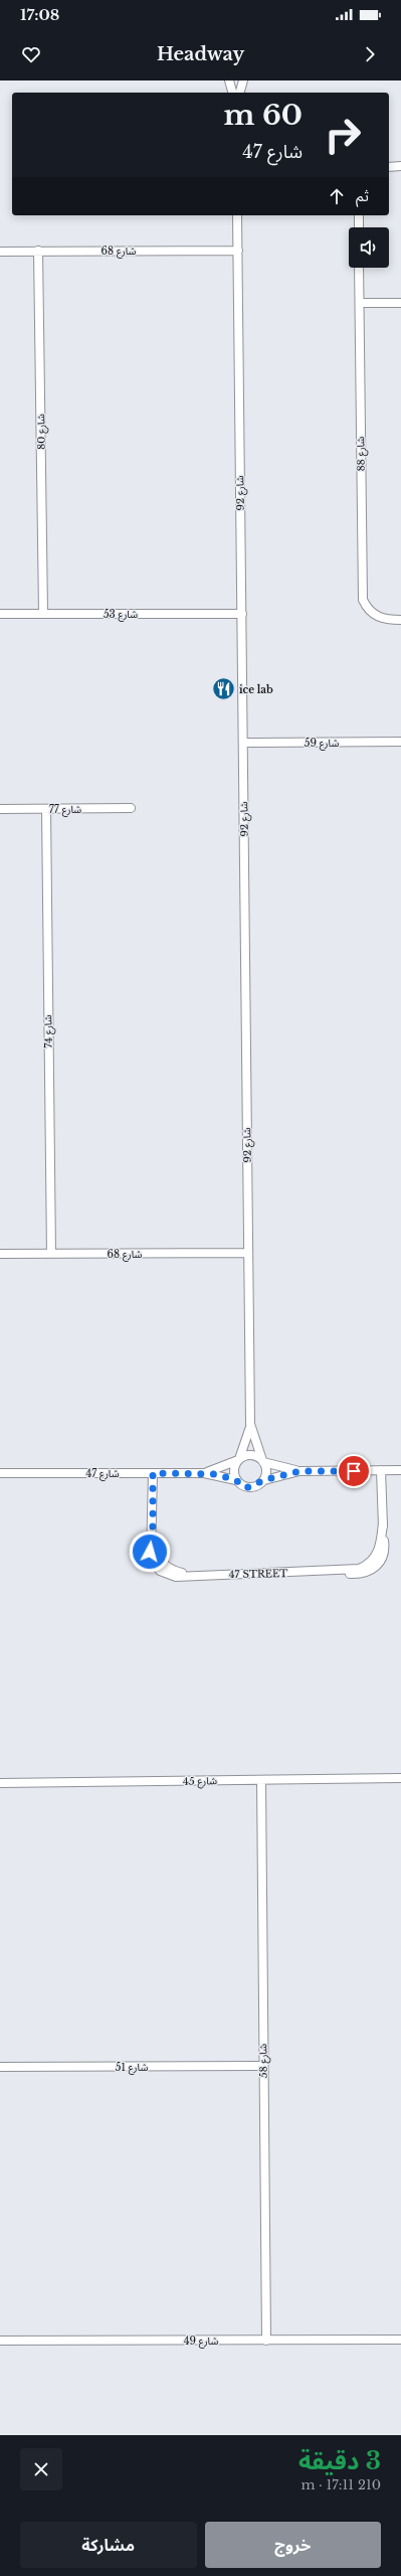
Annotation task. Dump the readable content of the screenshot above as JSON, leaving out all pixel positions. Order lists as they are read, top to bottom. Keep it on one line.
{"streets":{"street":["شارع 68","شارع 80","شارع 88","شارع 92","شارع 53","شارع 59","شارع 77","شارع 74","شارع 47","47 STREET","شارع 45","شارع 58","شارع 51","شارع 49"]},"crossings":[["شارع 68","شارع 80"],["شارع 68","شارع 92"],["شارع 68","شارع 74"],["شارع 80","شارع 53"],["شارع 92","شارع 53"],["شارع 92","شارع 59"],["شارع 92","شارع 47"],["شارع 77","شارع 74"],["شارع 47","47 STREET"],["شارع 45","شارع 58"],["شارع 58","شارع 51"],["شارع 58","شارع 49"]],"places":{"restaurant":["ice lab"]},"page":{"status":"17:08","header":"Headway","turn":["60 m","شارع 47"],"then":"ثم","heading":["3 دقيقة","210 m · 17:11"],"buttons":["خروج","مشاركة"]}}
